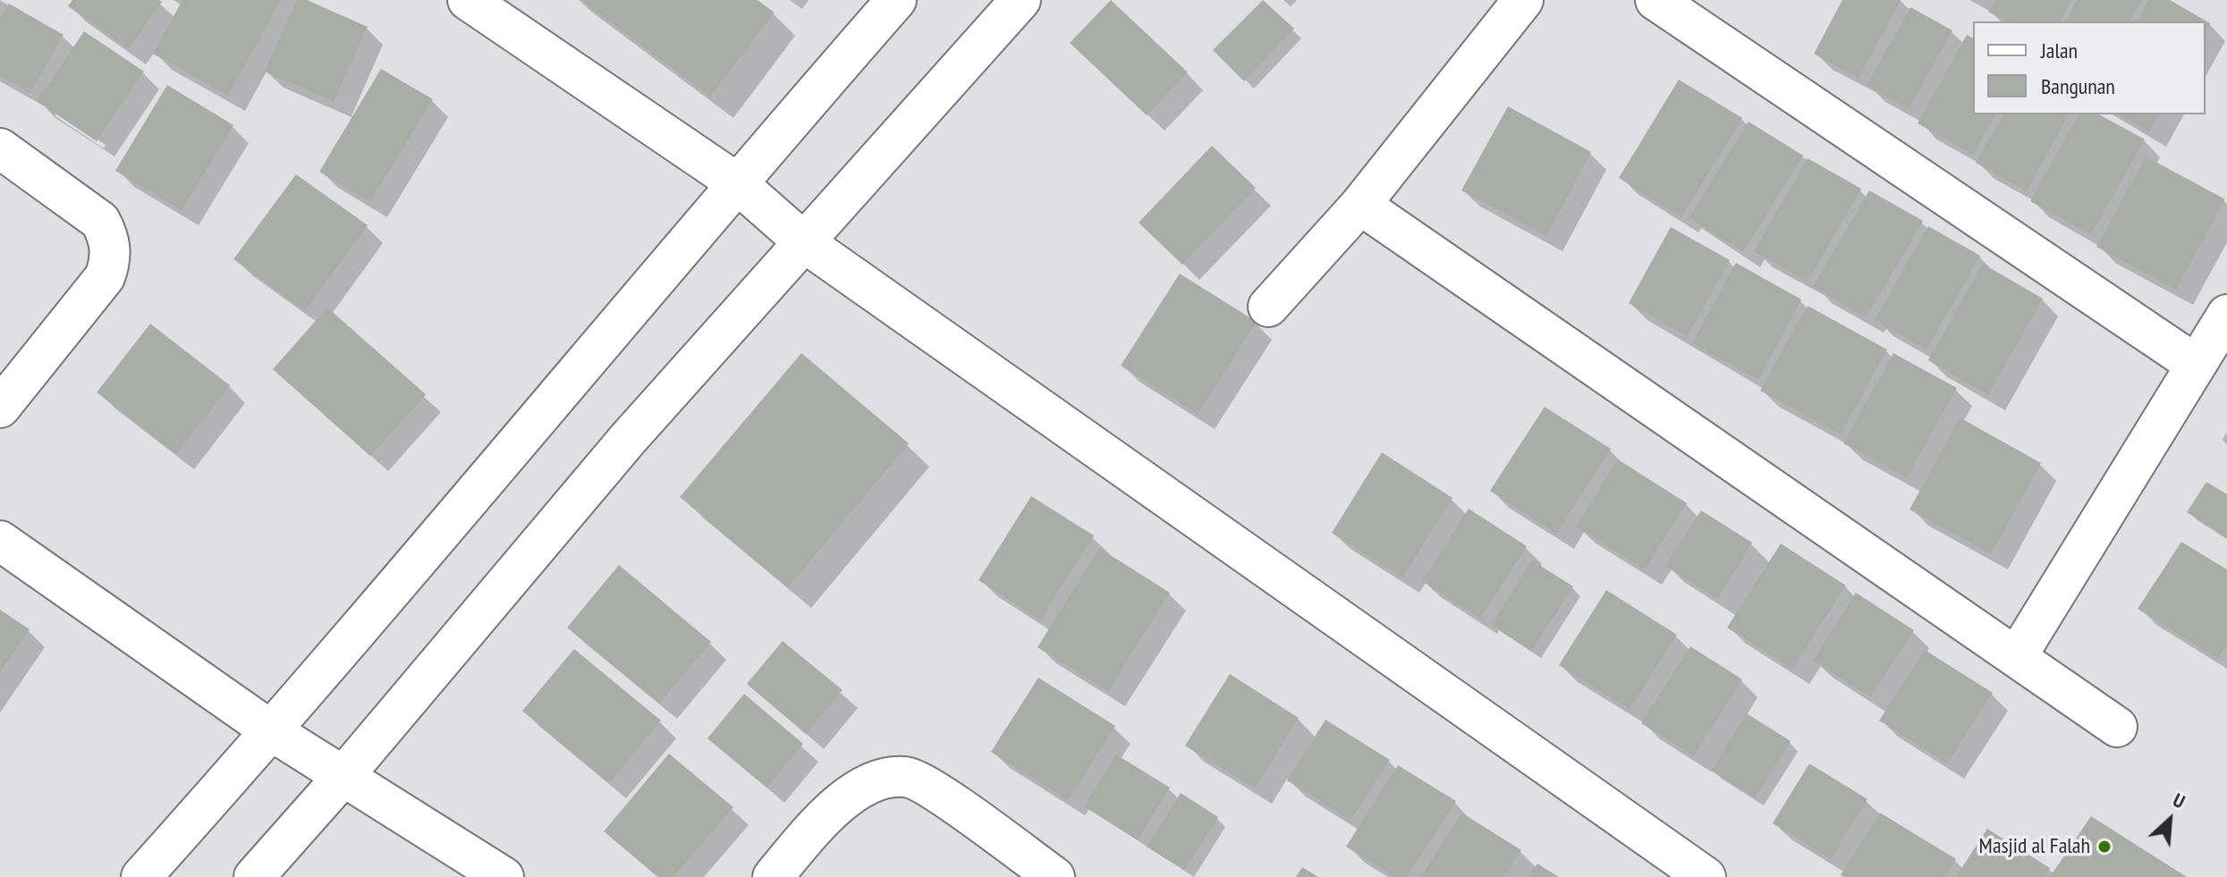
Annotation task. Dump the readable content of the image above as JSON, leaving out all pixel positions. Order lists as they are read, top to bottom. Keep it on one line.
{"places":["Masjid al Falah"],"legend":["Jalan","Bangunan"],"north":"top right"}
